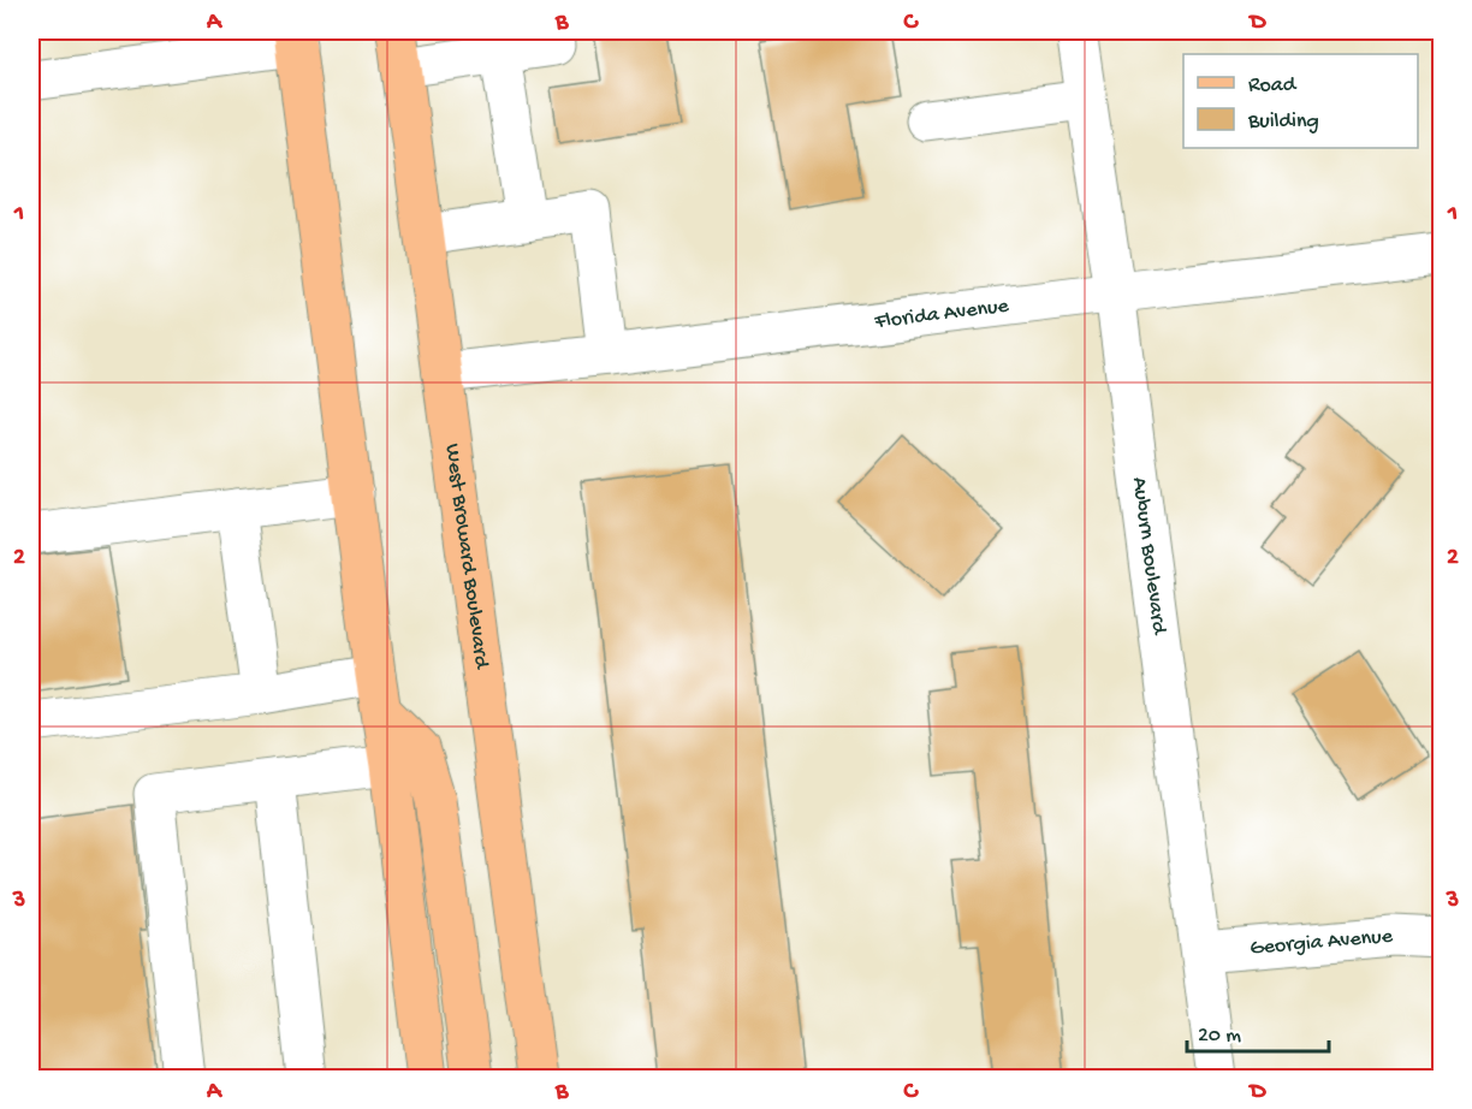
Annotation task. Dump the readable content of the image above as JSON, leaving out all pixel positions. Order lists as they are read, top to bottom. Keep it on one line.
{"streets":{"main road":["West Broward Boulevard"],"street":["Florida Avenue","Auburn Boulevard","Georgia Avenue"]},"crossings":[["Florida Avenue","West Broward Boulevard"],["Florida Avenue","Auburn Boulevard"],["Auburn Boulevard","Georgia Avenue"]],"legend":["Road","Building"],"scale_bar":"20 m","grid":{"columns":["A","B","C","D"],"rows":["1","2","3"]}}
